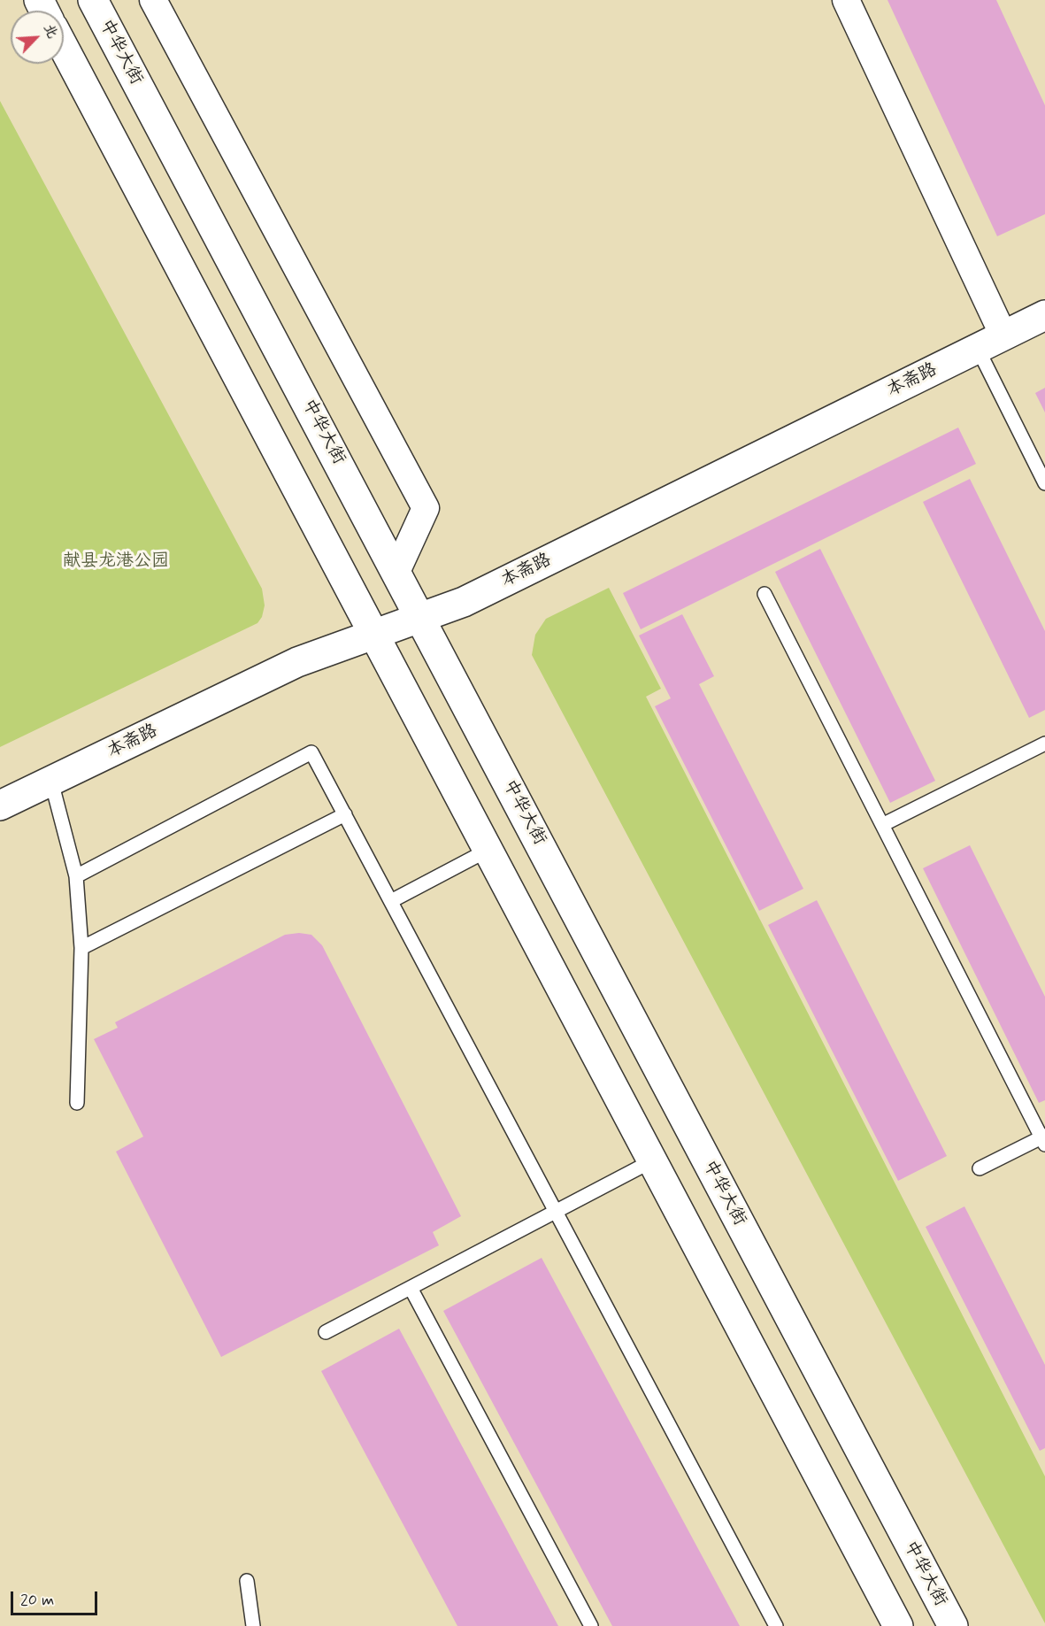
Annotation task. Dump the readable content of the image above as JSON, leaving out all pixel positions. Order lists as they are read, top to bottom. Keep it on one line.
{"streets":{"main road":["中华大街","本斋路"]},"crossings":[["中华大街","本斋路"]],"parks":["献县龙港公园"],"scale_bar":"20 m","north":"top right"}
